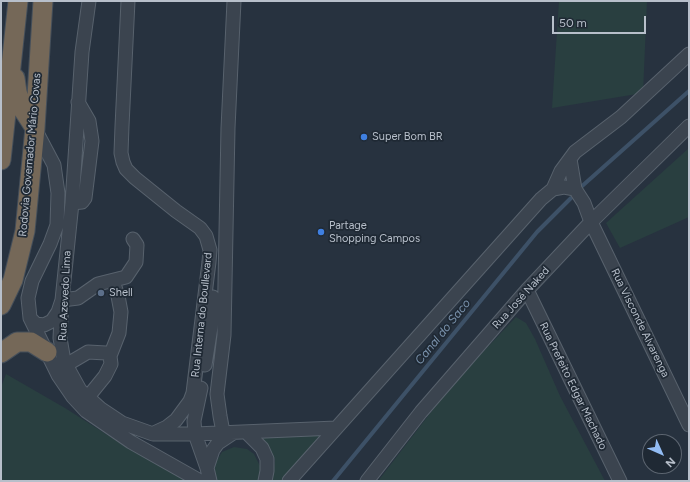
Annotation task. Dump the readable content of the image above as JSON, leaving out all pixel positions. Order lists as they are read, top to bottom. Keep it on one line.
{"streets":{"highway":["Rodovia Governador Mário Covas"],"street":["Rua Azevedo Lima","Rua José Naked","Rua Interna do Boullevard","Rua Visconde Alvarenga","Rua Prefeito Edgar Machado"]},"crossings":[["Rodovia Governador Mário Covas","Rua Azevedo Lima"],["Rua Azevedo Lima","Rua Interna do Boullevard"],["Rua José Naked","Rua Visconde Alvarenga"],["Rua José Naked","Rua Prefeito Edgar Machado"]],"water":["Canal do Saco"],"places":["Super Bom BR","Partage Shopping Campos","Shell"],"scale_bar":"50 m","north":"bottom right"}
